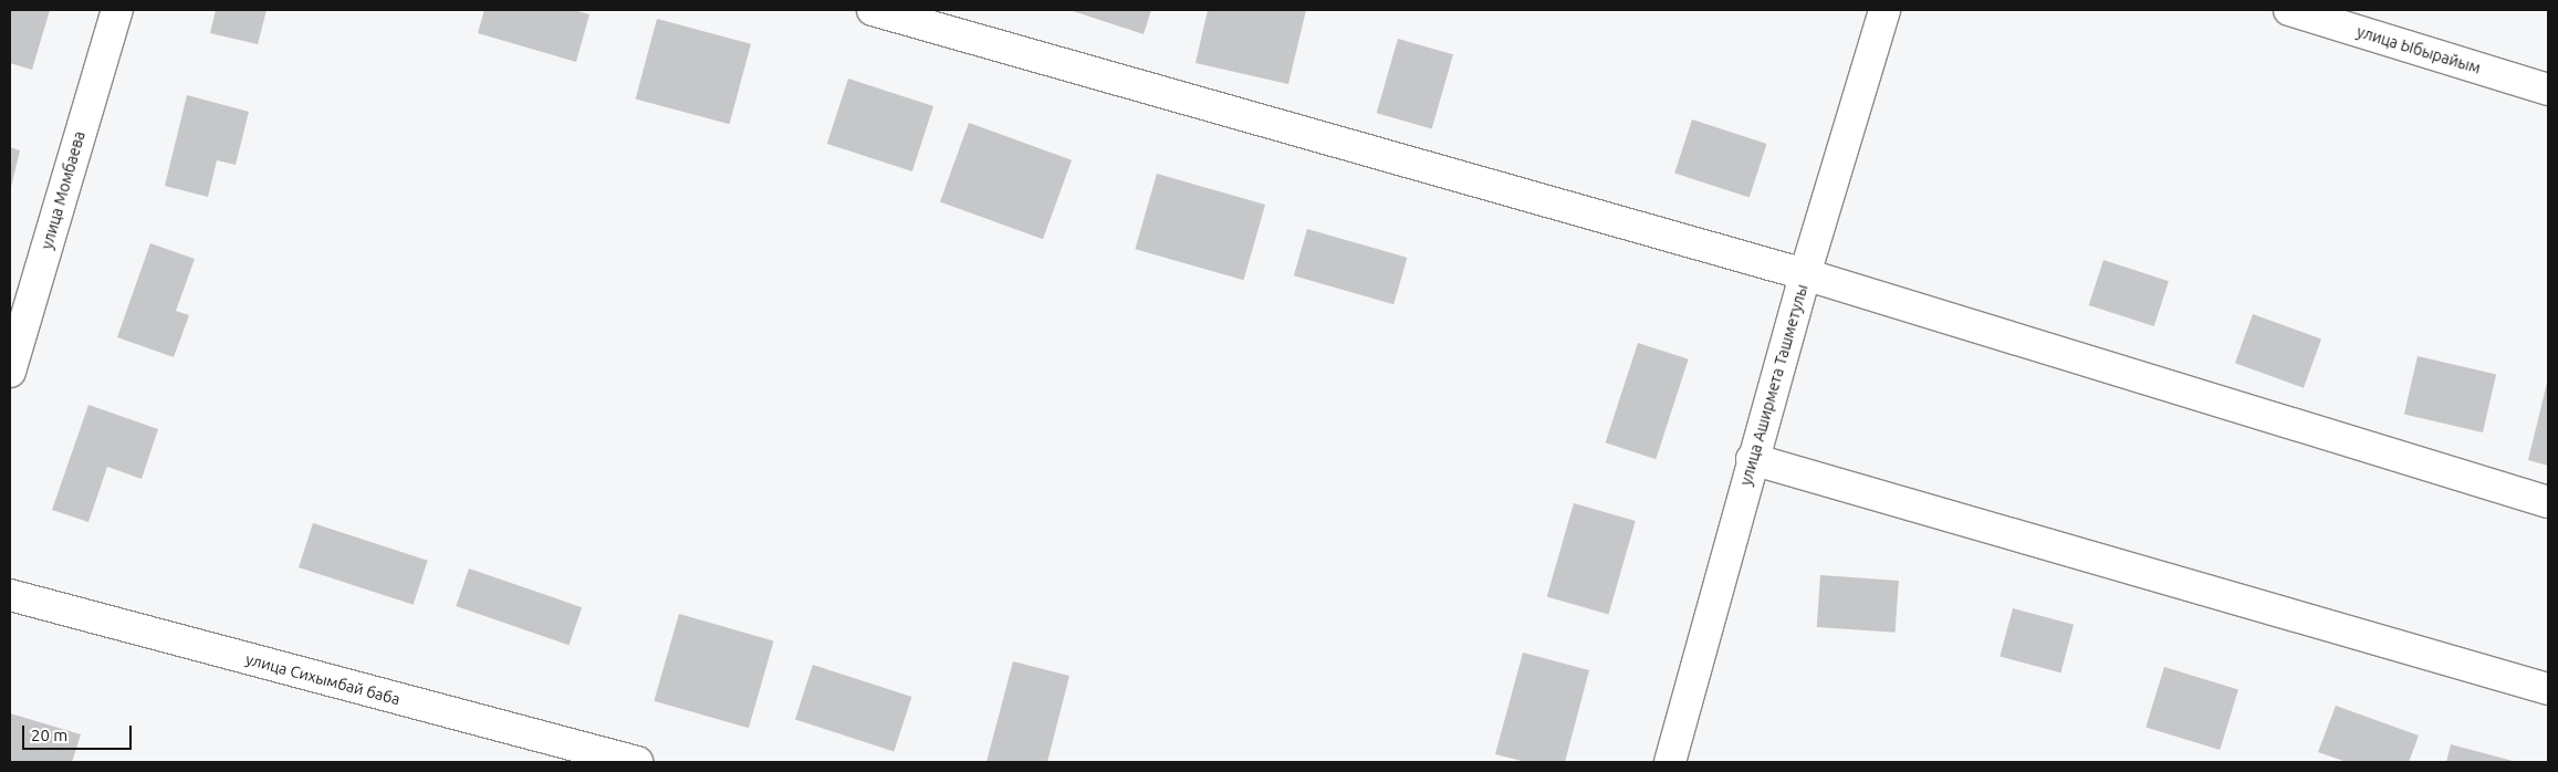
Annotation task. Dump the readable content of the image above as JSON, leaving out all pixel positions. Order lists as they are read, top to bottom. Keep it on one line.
{"streets":{"street":["улица Ыбырайым","улица Момбаева","улица Аширмета Ташметулы","улица Сихымбай баба"]},"scale_bar":"20 m"}
